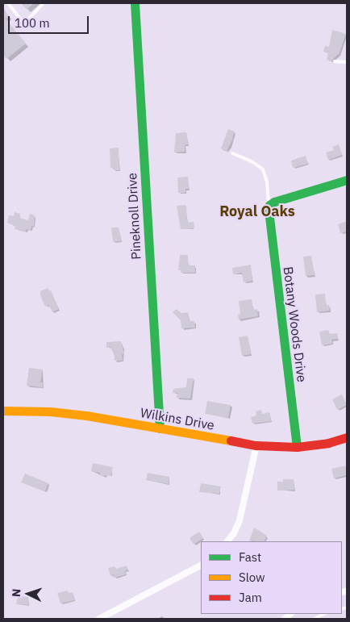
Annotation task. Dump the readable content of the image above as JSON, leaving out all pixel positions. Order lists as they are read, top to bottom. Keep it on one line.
{"streets":{"street":["Pineknoll Drive","Botany Woods Drive","Wilkins Drive"]},"crossings":[["Pineknoll Drive","Wilkins Drive"],["Botany Woods Drive","Wilkins Drive"]],"districts":["Royal Oaks"],"legend":["Fast","Slow","Jam"],"scale_bar":"100 m","north":"left"}
